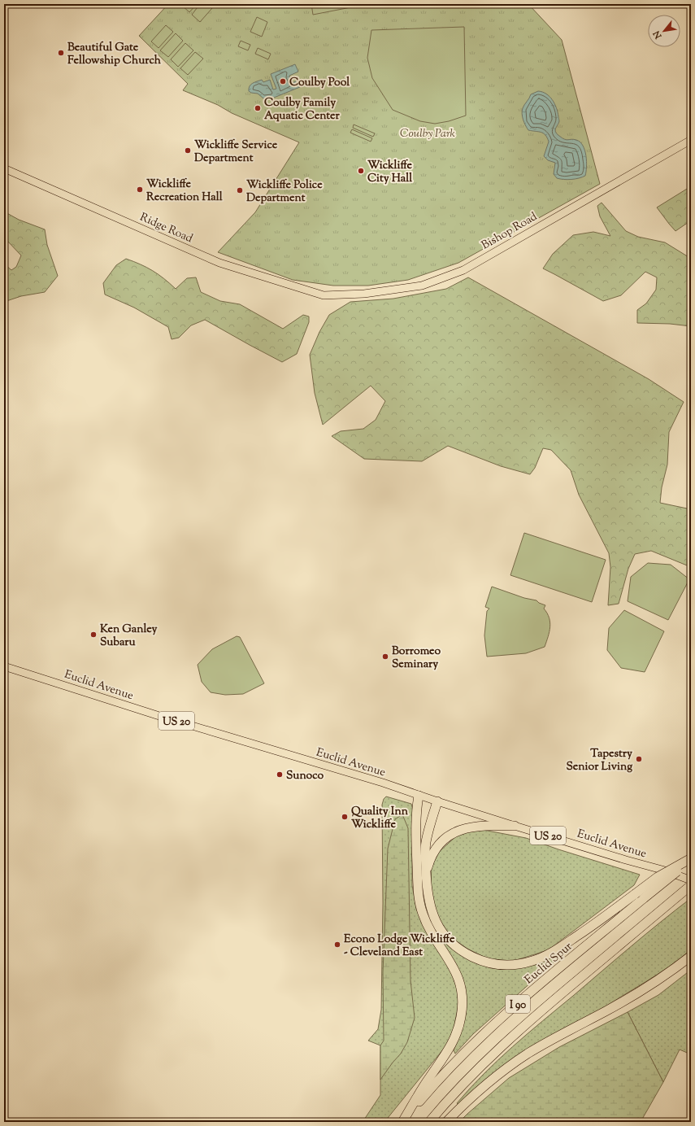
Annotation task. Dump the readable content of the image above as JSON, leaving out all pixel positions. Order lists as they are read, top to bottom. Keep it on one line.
{"streets":{"highway":["Euclid Spur","I 90"],"main road":["Ridge Road","Bishop Road","Euclid Avenue","US 20"]},"crossings":[["Ridge Road","Bishop Road"]],"parks":["Coulby Park"],"places":["Beautiful Gate Fellowship Church","Coulby Pool","Coulby Family Aquatic Center","Wickliffe Service Department","Wickliffe City Hall","Wickliffe Recreation Hall","Wickliffe Police Department","Ken Ganley Subaru","Borromeo Seminary","Tapestry Senior Living","Sunoco","Quality Inn Wickliffe","Econo Lodge Wickliffe - Cleveland East"],"north":"bottom left"}
